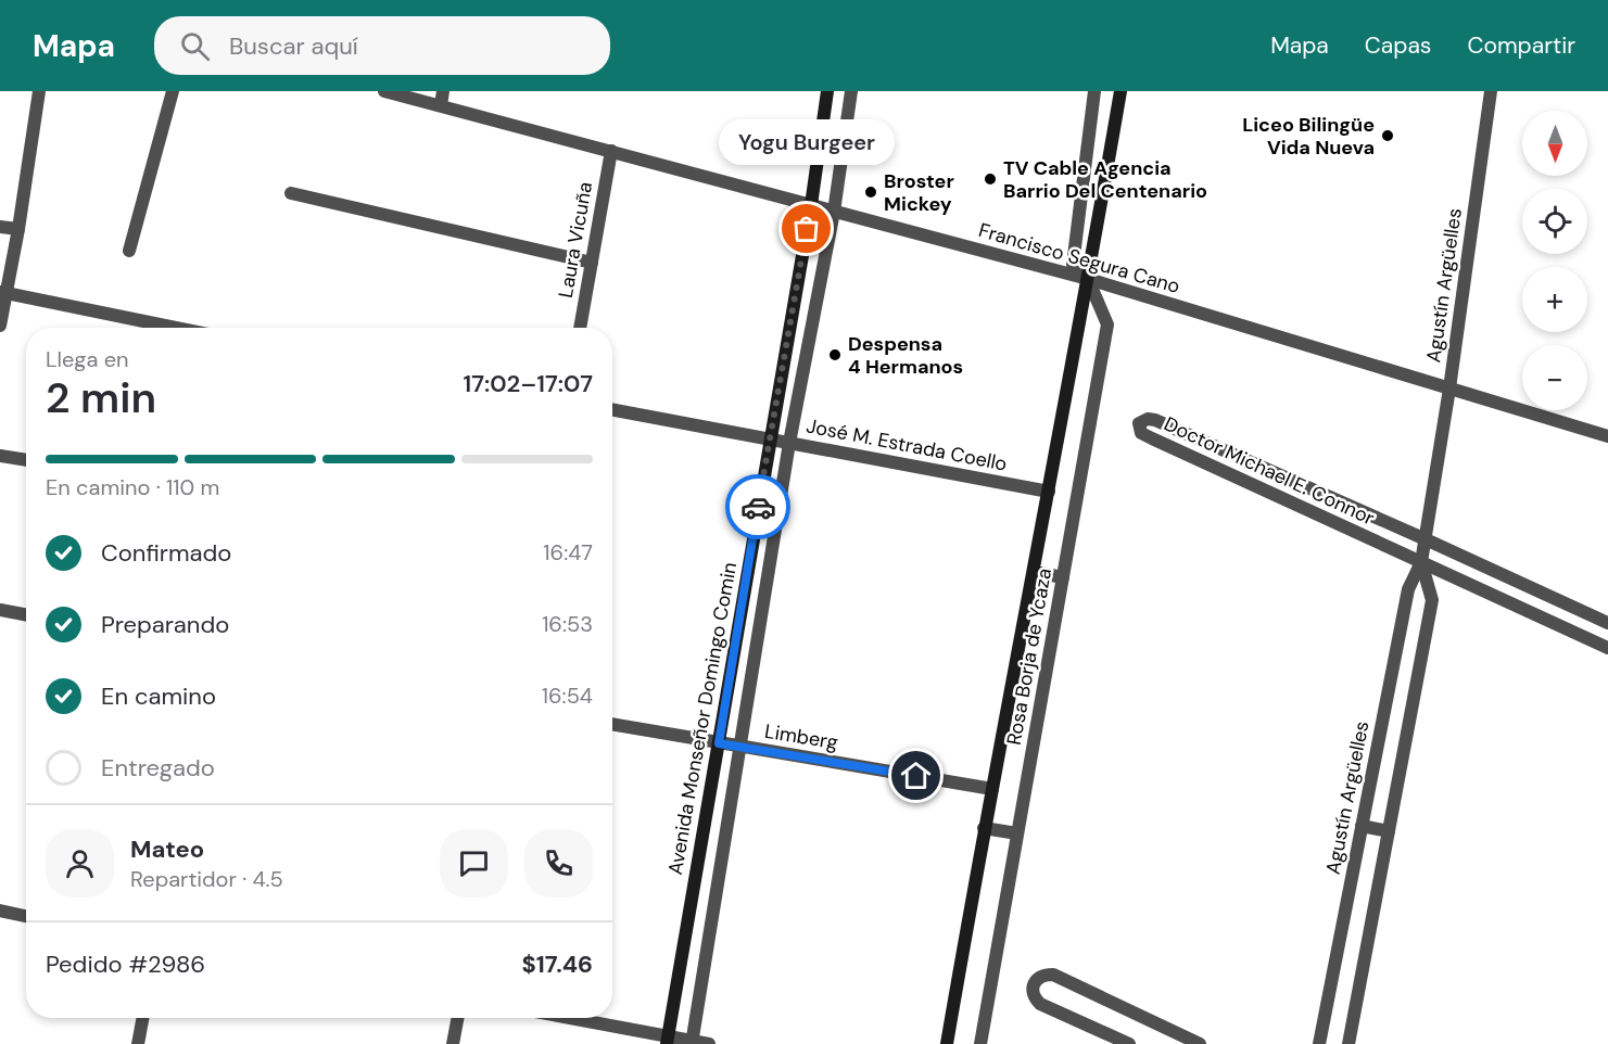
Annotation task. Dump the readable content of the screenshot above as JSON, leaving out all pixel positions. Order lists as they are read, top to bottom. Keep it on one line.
{"streets":{"main road":["Rosa Borja de Ycaza","Avenida Monseñor Domingo Comin"],"street":["Laura Vicuña","Francisco Segura Cano","Agustín Argüelles","José M. Estrada Coello","Doctor Michael E. Connor","Limberg"]},"crossings":[["Laura Vicuña","Francisco Segura Cano"],["Francisco Segura Cano","Agustín Argüelles"],["Francisco Segura Cano","Rosa Borja de Ycaza"],["Francisco Segura Cano","Avenida Monseñor Domingo Comin"],["Agustín Argüelles","Doctor Michael E. Connor"],["José M. Estrada Coello","Rosa Borja de Ycaza"],["José M. Estrada Coello","Avenida Monseñor Domingo Comin"],["Rosa Borja de Ycaza","Limberg"],["Avenida Monseñor Domingo Comin","Limberg"]],"places":["Liceo Bilingüe Vida Nueva","TV Cable Agencia Barrio Del Centenario","Broster Mickey","Yogu Burgeer","Despensa 4 Hermanos"],"north":"bottom","page":{"header":"Mapa","search":"Buscar aquí","nav":["Mapa","Capas","Compartir"],"map_buttons":["+","−"],"bubble":"Yogu Burgeer","heading":["2 min","Llega en","17:02–17:07"],"panel":["Mateo","Repartidor · 4.5","Pedido #2986","$17.46"],"bar":"En camino · 110 m","list":[["Confirmado","16:47"],["Preparando","16:53"],["En camino","16:54"],"Entregado"]}}
